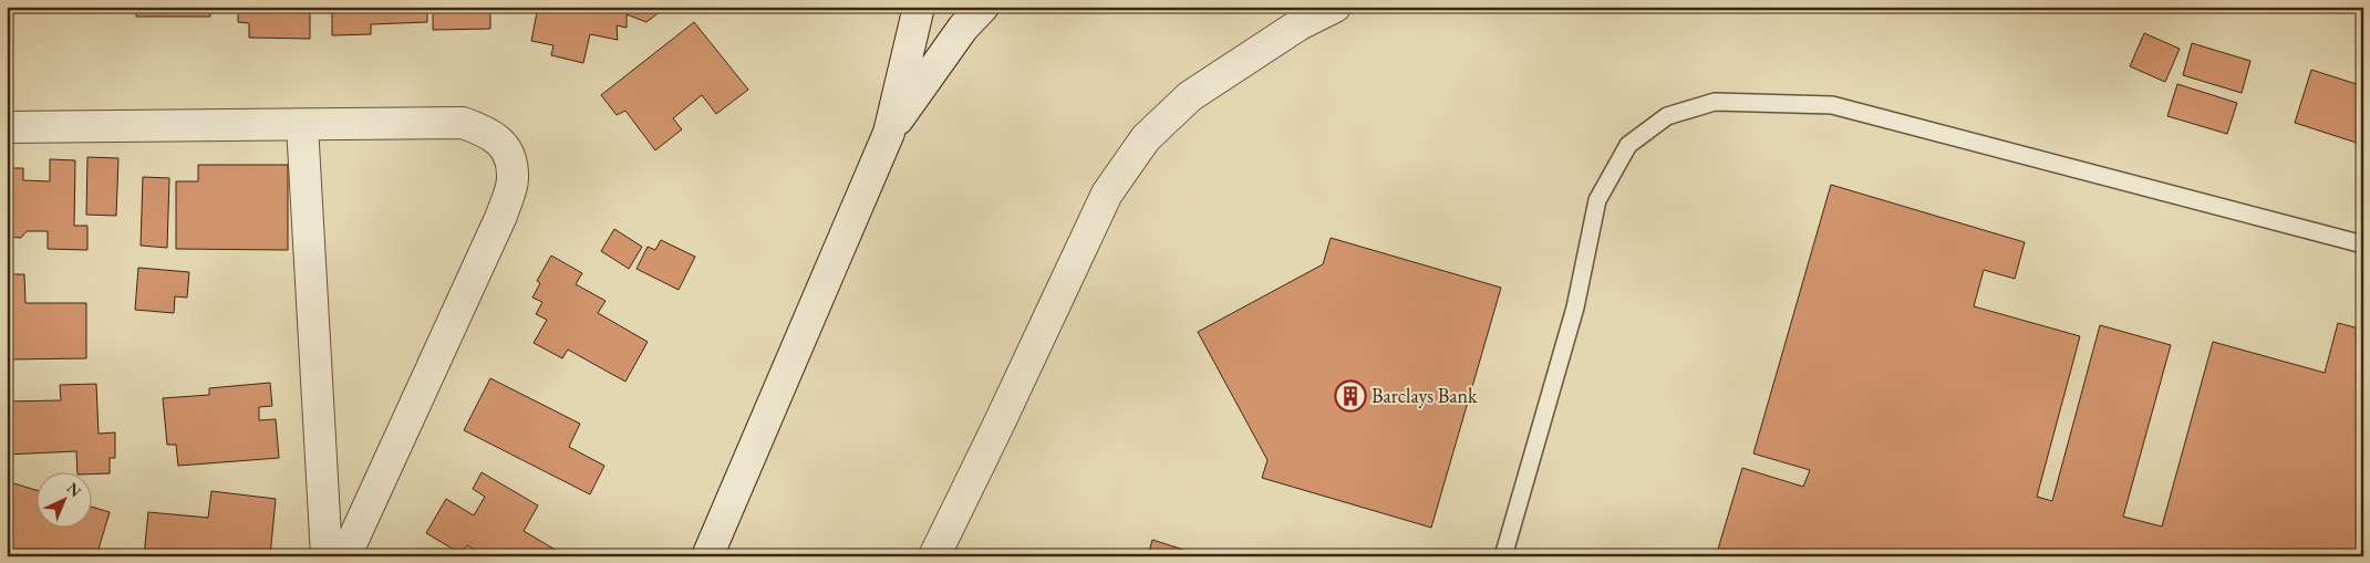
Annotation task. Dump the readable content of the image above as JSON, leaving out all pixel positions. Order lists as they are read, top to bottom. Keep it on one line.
{"places":{"building":["Barclays Bank"]},"north":"top right"}
